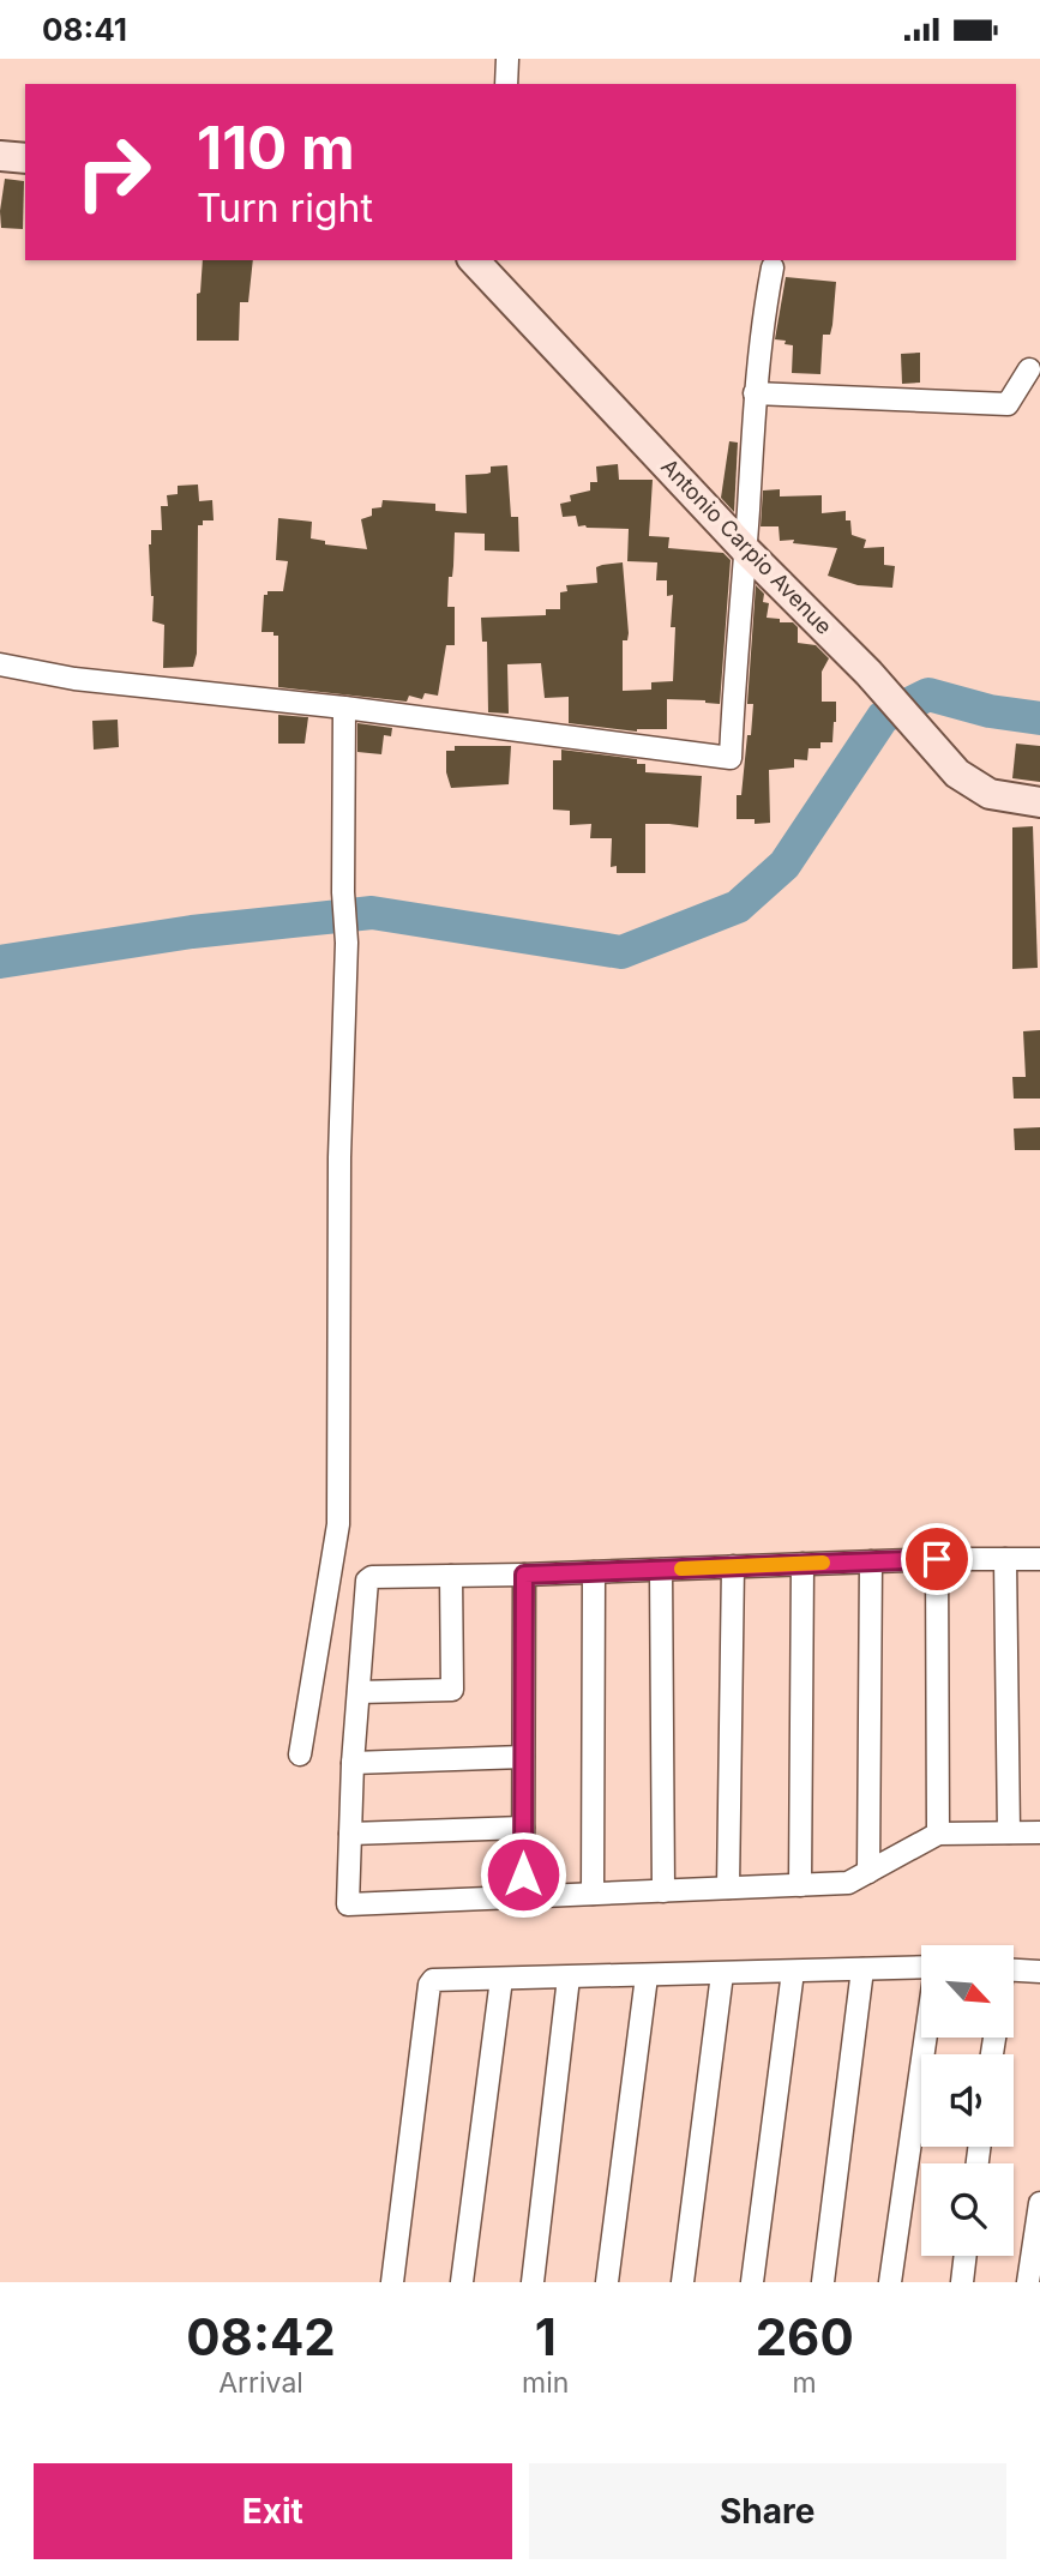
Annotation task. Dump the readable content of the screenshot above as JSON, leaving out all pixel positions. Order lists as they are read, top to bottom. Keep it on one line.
{"streets":{"street":["Antonio Carpio Avenue"]},"north":"bottom right","page":{"status":"08:41","turn":["110 m","Turn right"],"eta":["08:42","Arrival","1","min","260","m"],"buttons":["Exit","Share"]}}
